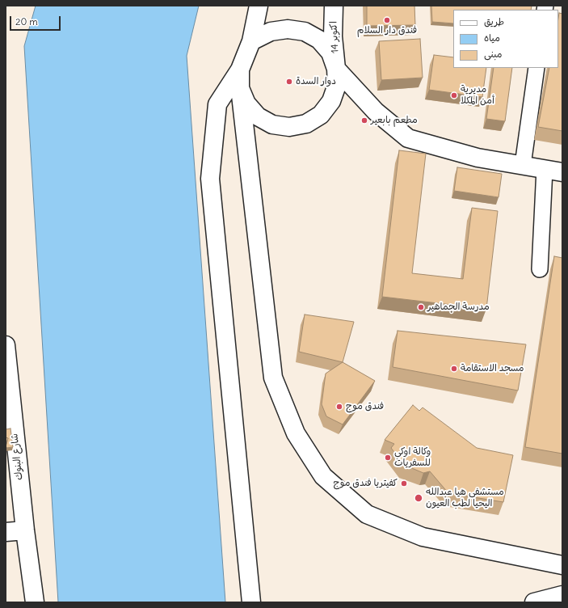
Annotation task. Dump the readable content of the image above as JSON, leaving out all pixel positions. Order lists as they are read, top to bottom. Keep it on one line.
{"streets":{"main road":["14 اكتوبر","شارع البنوك"]},"places":["فندق دار السلام","دوار السدة","مديرية أمن المكلا","مطعم بابعير","مدرسة الجماهير","مسجد الاستقامة","فندق موج","وكالة اوكي للسفريات","كفيتريا فندق موج","مستشفى هيا عبدالله اليحيا لطب العيون"],"legend":["طريق","مياه","مبنى"],"scale_bar":"20 m"}
